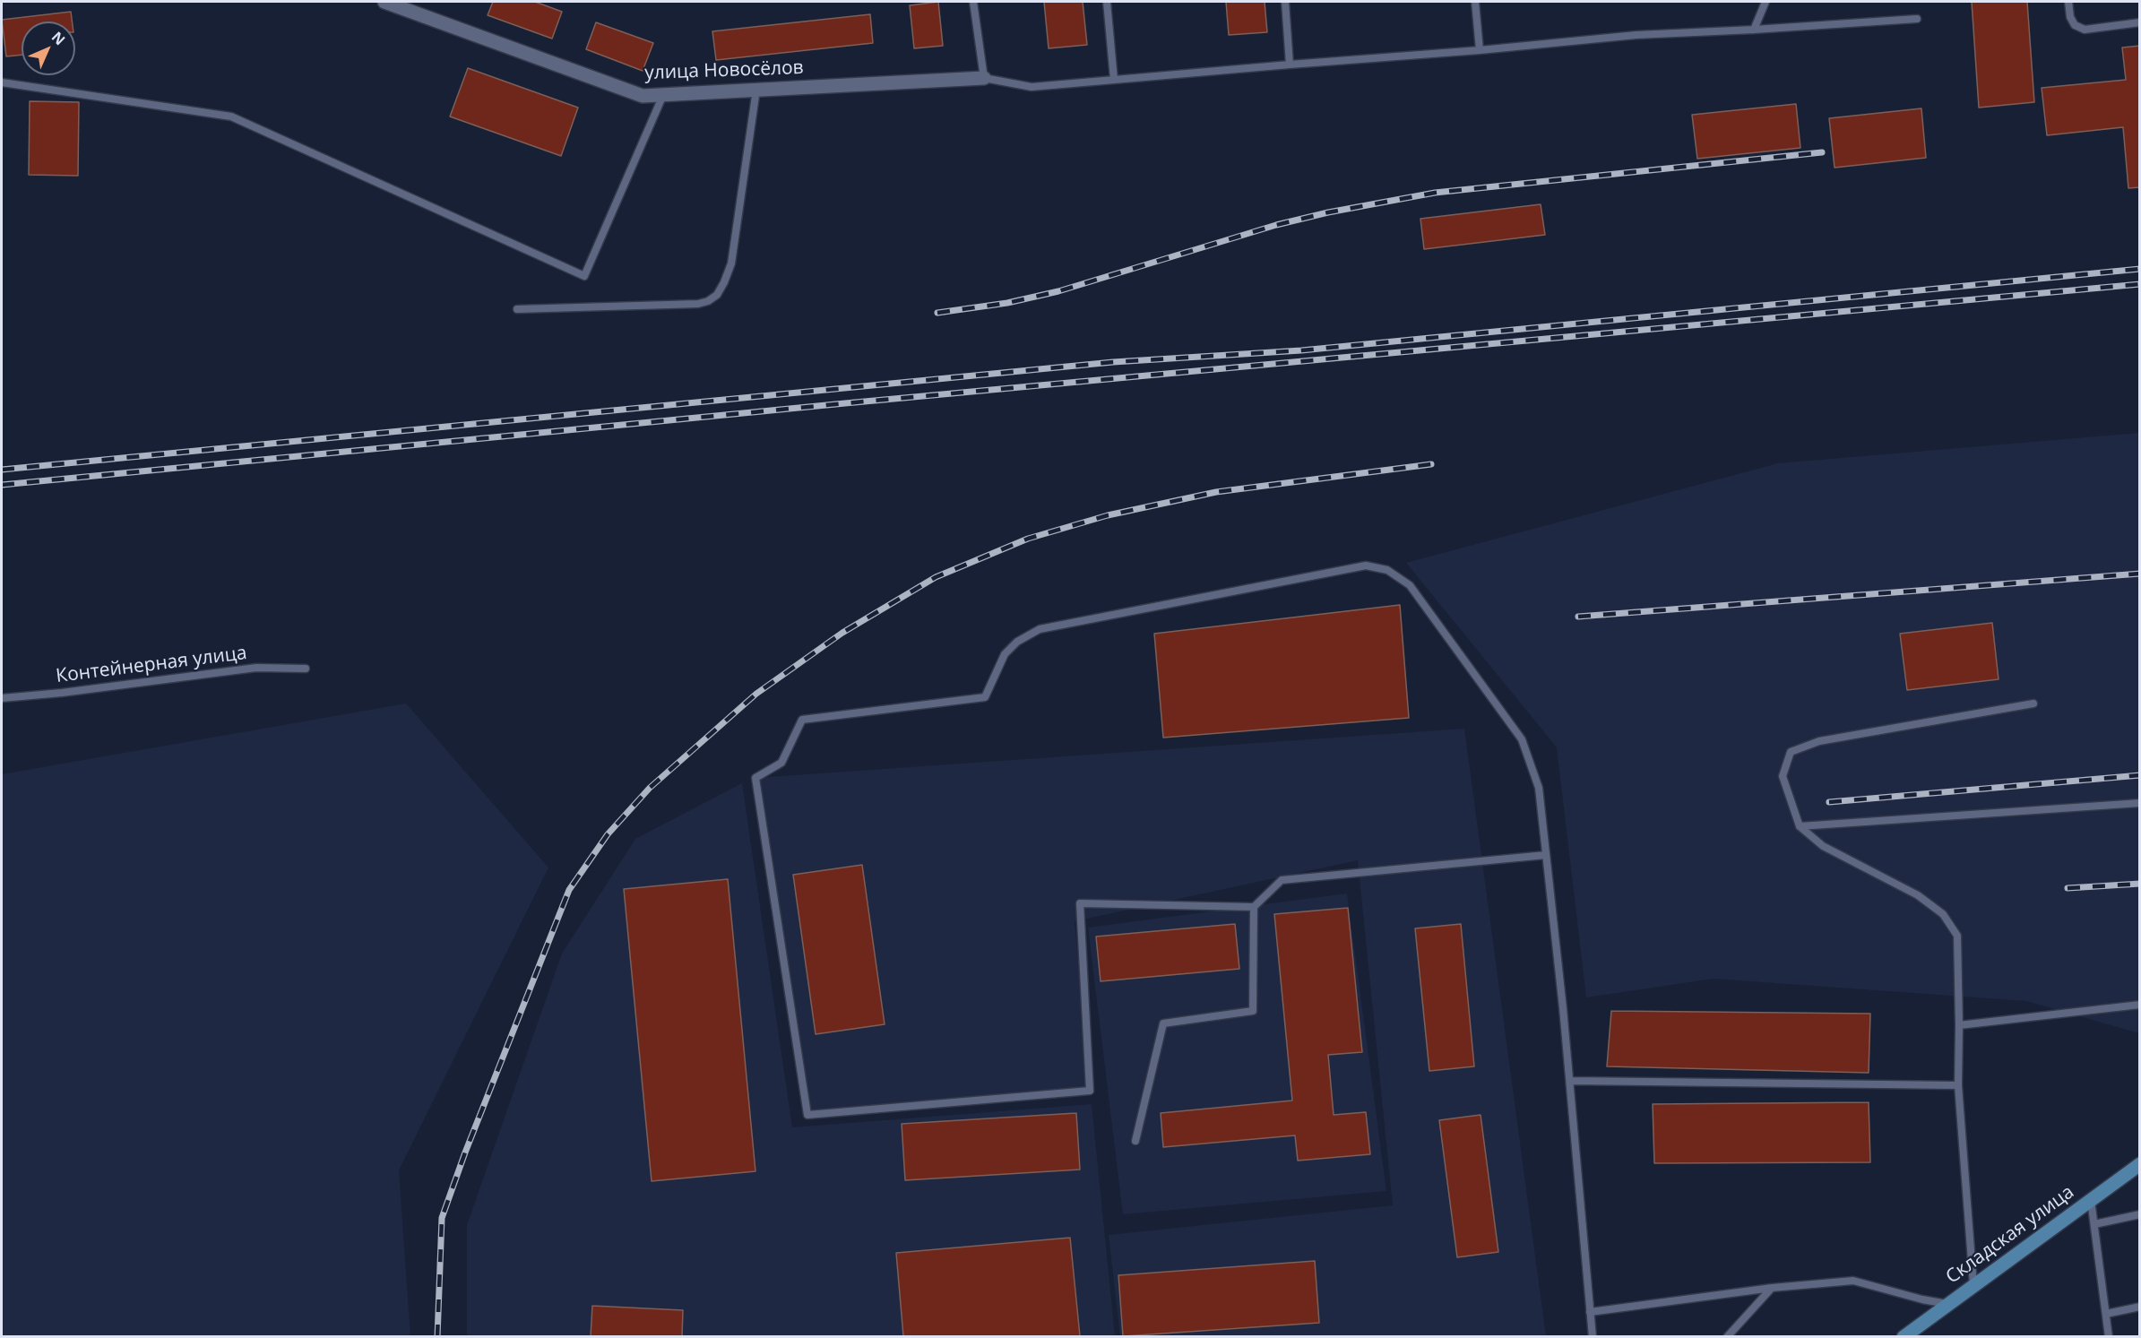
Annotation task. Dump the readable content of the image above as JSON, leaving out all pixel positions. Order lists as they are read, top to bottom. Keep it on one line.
{"streets":{"main road":["Складская улица"],"street":["улица Новосёлов"],"lane":["Контейнерная улица"]},"north":"top right"}
